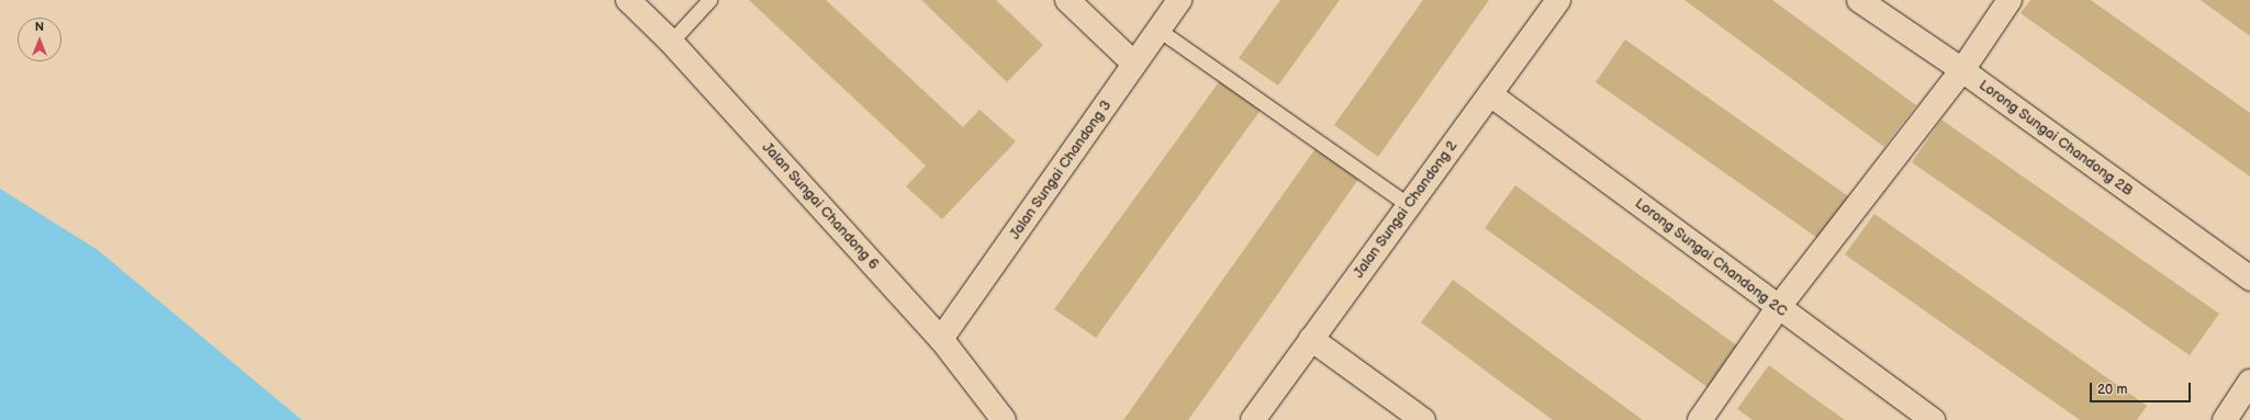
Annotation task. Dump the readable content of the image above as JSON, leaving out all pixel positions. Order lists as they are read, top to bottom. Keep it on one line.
{"streets":{"street":["Lorong Sungai Chandong 2B","Jalan Sungai Chandong 3","Jalan Sungai Chandong 6","Jalan Sungai Chandong 2","Lorong Sungai Chandong 2C"]},"crossings":[["Jalan Sungai Chandong 3","Jalan Sungai Chandong 6"],["Jalan Sungai Chandong 2","Lorong Sungai Chandong 2C"]],"scale_bar":"20 m","north":"top"}
